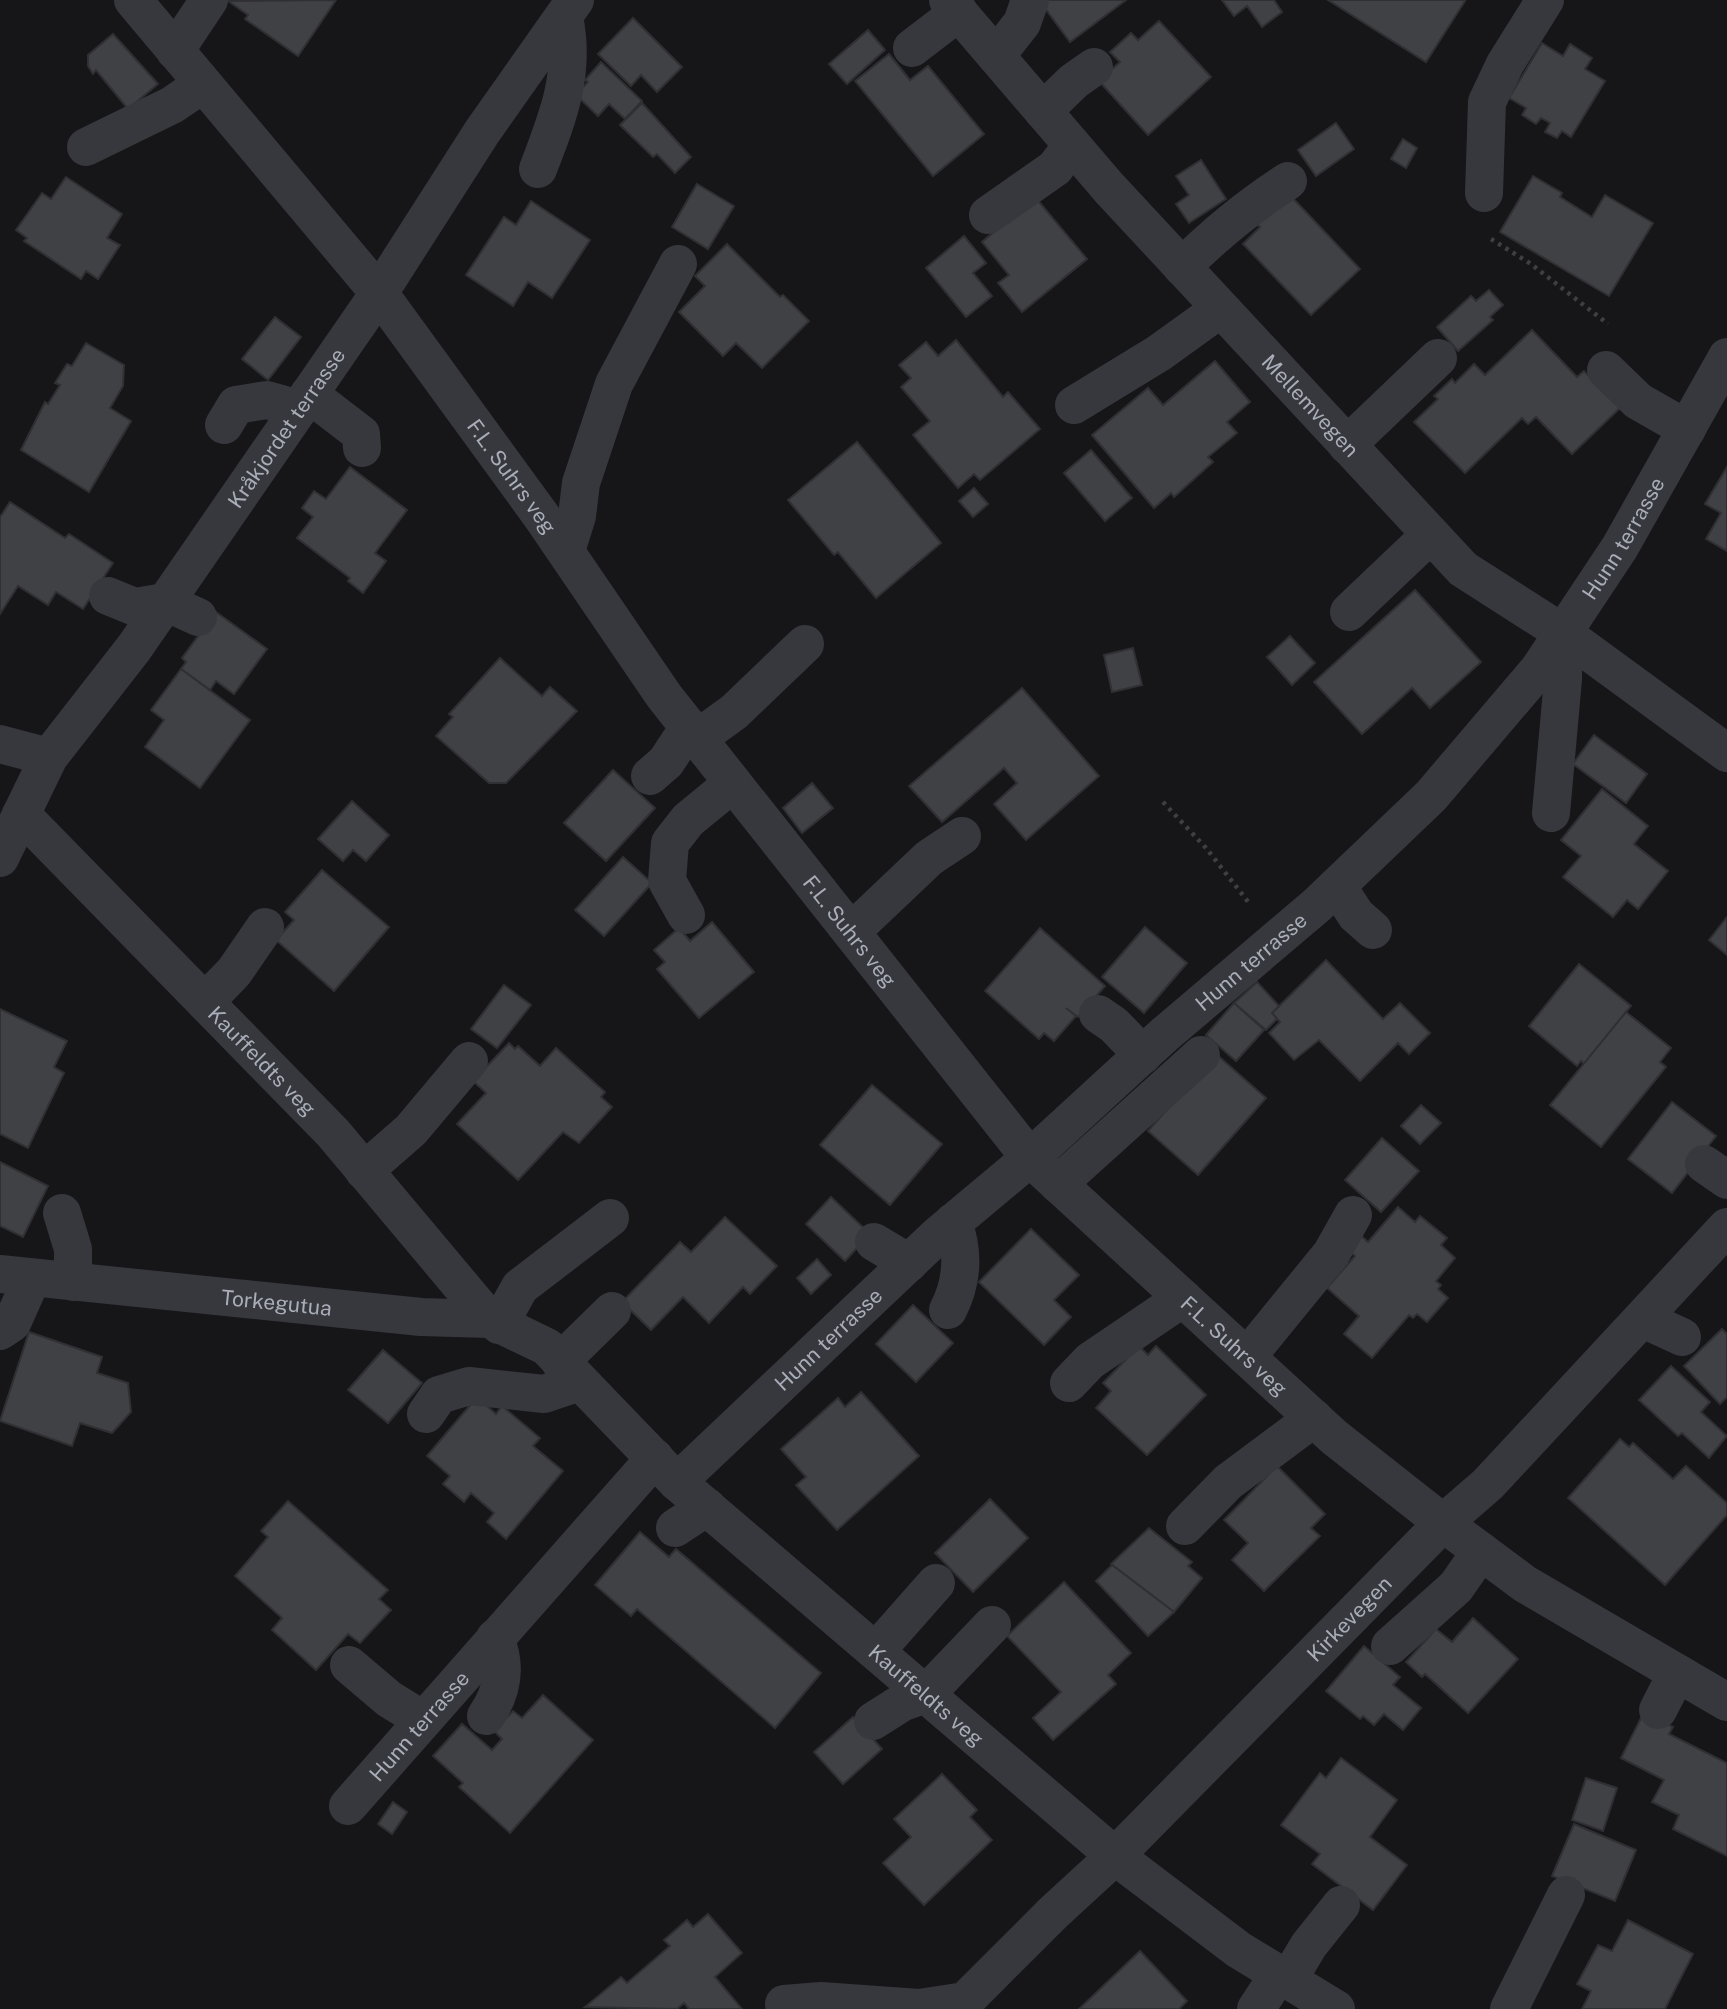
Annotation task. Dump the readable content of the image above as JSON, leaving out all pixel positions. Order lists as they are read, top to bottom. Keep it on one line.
{"streets":{"street":["Mellemvegen","Kråkjordet terrasse","F.L. Suhrs veg","Hunn terrasse","Kauffeldts veg","Torkegutua","Kirkevegen"]},"crossings":[["Mellemvegen","Hunn terrasse"],["Kråkjordet terrasse","F.L. Suhrs veg"],["Kråkjordet terrasse","Kauffeldts veg"],["F.L. Suhrs veg","Hunn terrasse"],["F.L. Suhrs veg","Kirkevegen"],["Hunn terrasse","Kauffeldts veg"],["Kauffeldts veg","Torkegutua"],["Kauffeldts veg","Kirkevegen"]]}
